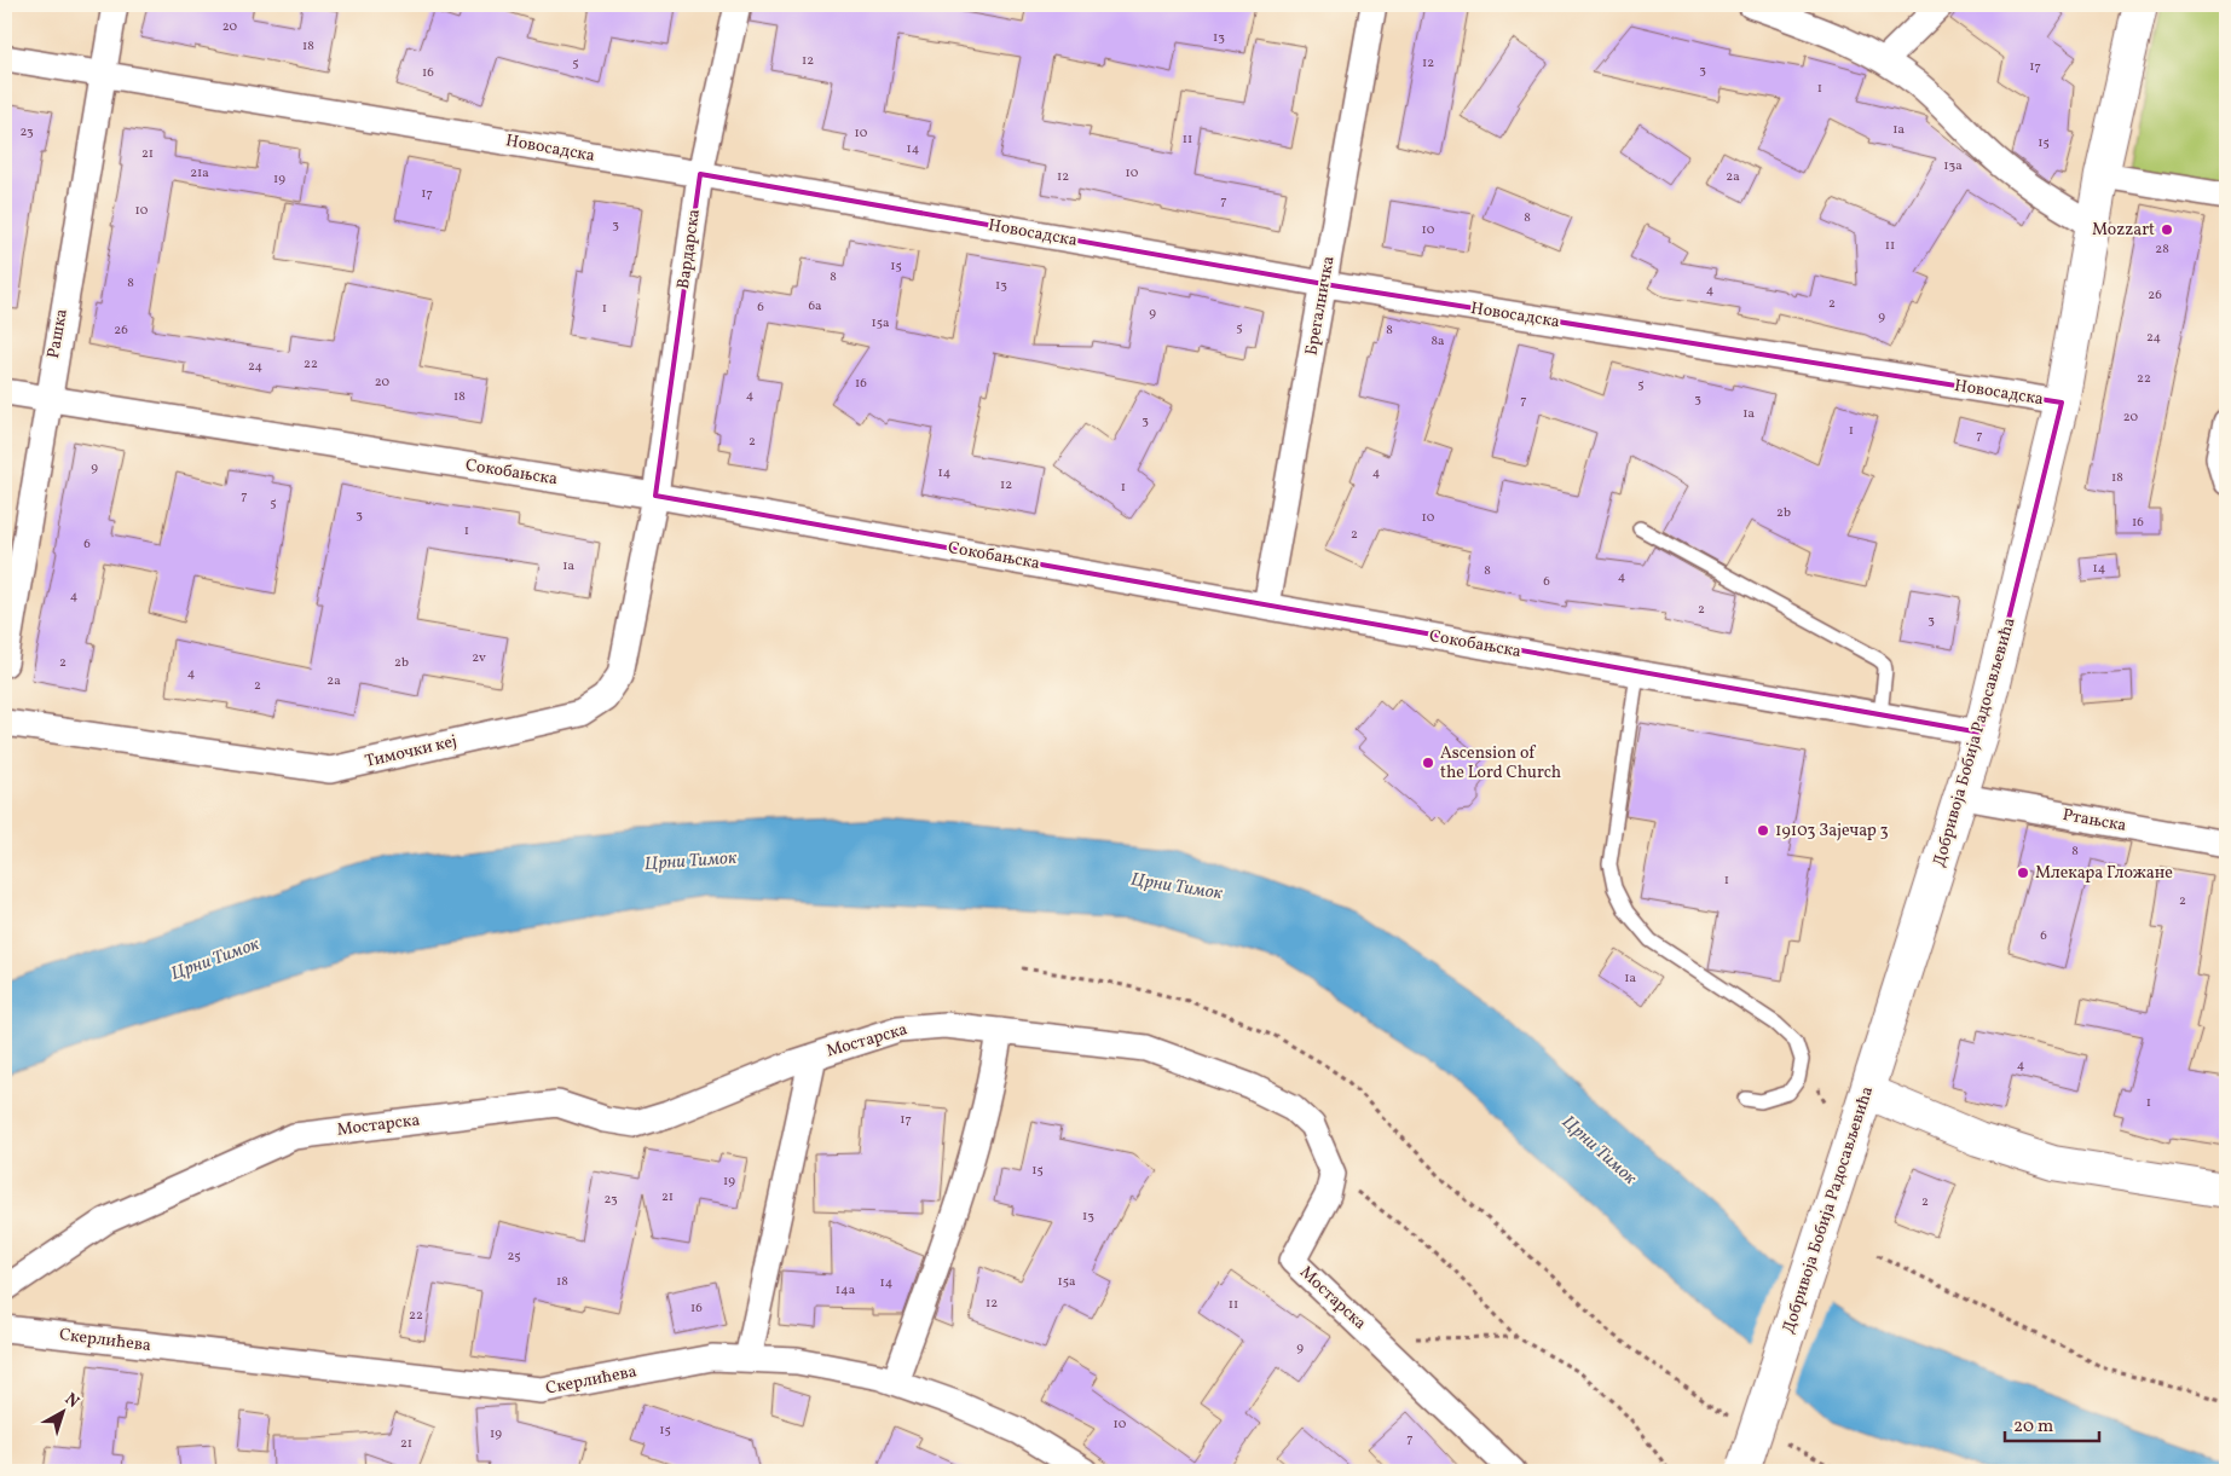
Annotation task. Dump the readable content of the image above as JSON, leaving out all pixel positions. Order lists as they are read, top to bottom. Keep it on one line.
{"streets":{"street":["Новосадска","Вардарска","Брегалничка","Рашка","Сокобањска","Добривоја Бобија Радосављевића","Тимочки кеј","Ртањска","Мостарска","Скерлићева"]},"crossings":[["Новосадска","Вардарска"],["Новосадска","Брегалничка"],["Новосадска","Рашка"],["Новосадска","Добривоја Бобија Радосављевића"],["Вардарска","Сокобањска"],["Вардарска","Тимочки кеј"],["Брегалничка","Сокобањска"],["Рашка","Сокобањска"],["Сокобањска","Добривоја Бобија Радосављевића"],["Сокобањска","Тимочки кеј"],["Добривоја Бобија Радосављевића","Ртањска"]],"water":["Црни Тимок"],"places":["Mozzart","Ascension of the Lord Church","19103 Зајечар 3","Млекара Гложане"],"house_numbers":["20","13","18","12","5","12","17","3","16","1","1a","23","10","11","15","14","21","13a","21a","10","12","2a","19","17","7","10","8","3","10","11","28","15","8","8","13","4","26","2","6a","6","1","9","9","15a","5","26","8","24","8a","22","24","22","20","16","5","4","18","3","7","1a","20","3","1","7","2","9","14","4","18","12","1","7","5","2b","3","10","16","1","2","6","1a","14","8","4","6","4","2","3","2v","2","2b","4","2a","2","8","1","2","6","1a","4","1","17","15","19","21","23","2","13","25","18","15a","14","14a","12","11","16","22","9","10","15","19","7","21"],"scale_bar":"20 m","north":"top right"}
